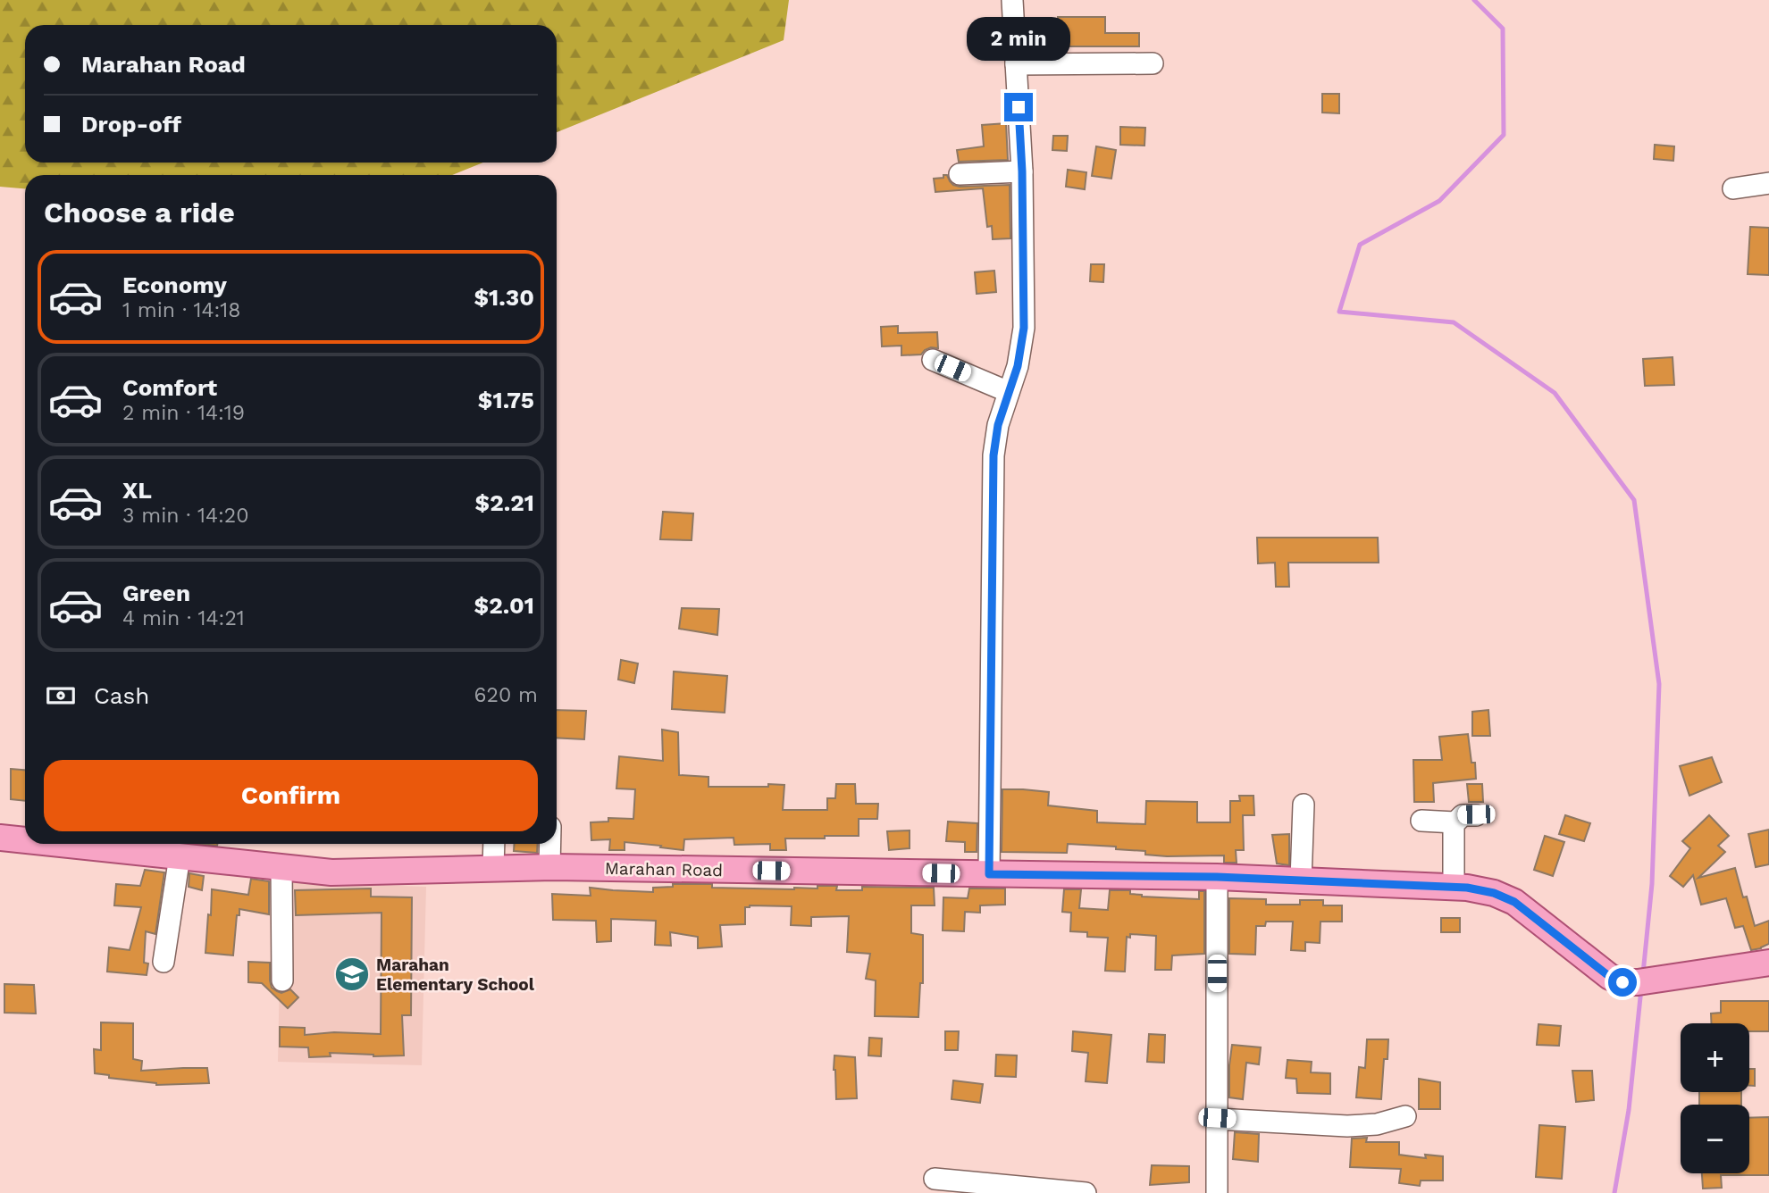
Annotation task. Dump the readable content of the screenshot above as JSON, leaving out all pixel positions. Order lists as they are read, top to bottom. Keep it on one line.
{"streets":{"main road":["Marahan Road"]},"places":{"school or university":["Marahan Elementary School"]},"page":{"bubble":"2 min","banner":["Marahan Road","Drop-off"],"heading":"Choose a ride","list":[{"name":"Economy","note":"1 min · 14:18","value":"$1.30"},{"name":"Comfort","note":"2 min · 14:19","value":"$1.75"},{"name":"XL","note":"3 min · 14:20","value":"$2.21"},{"name":"Green","note":"4 min · 14:21","value":"$2.01"}],"pay":["Cash","620 m"],"buttons":"Confirm","map_buttons":["+","−"]}}
